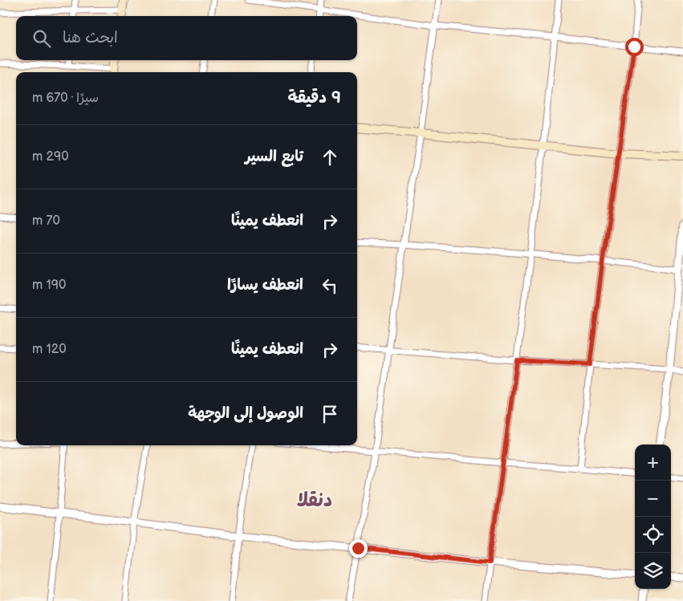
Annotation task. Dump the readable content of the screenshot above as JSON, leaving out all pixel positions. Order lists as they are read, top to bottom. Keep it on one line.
{"districts":["دنقلا"],"page":{"search":"ابحث هنا","heading":["9 دقيقة","سيرًا · 670 m"],"list":[["تابع السير","290 m"],["انعطف يمينًا","70 m"],["انعطف يسارًا","190 m"],["انعطف يمينًا","120 m"],"الوصول إلى الوجهة"],"map_buttons":["+","−"]}}
